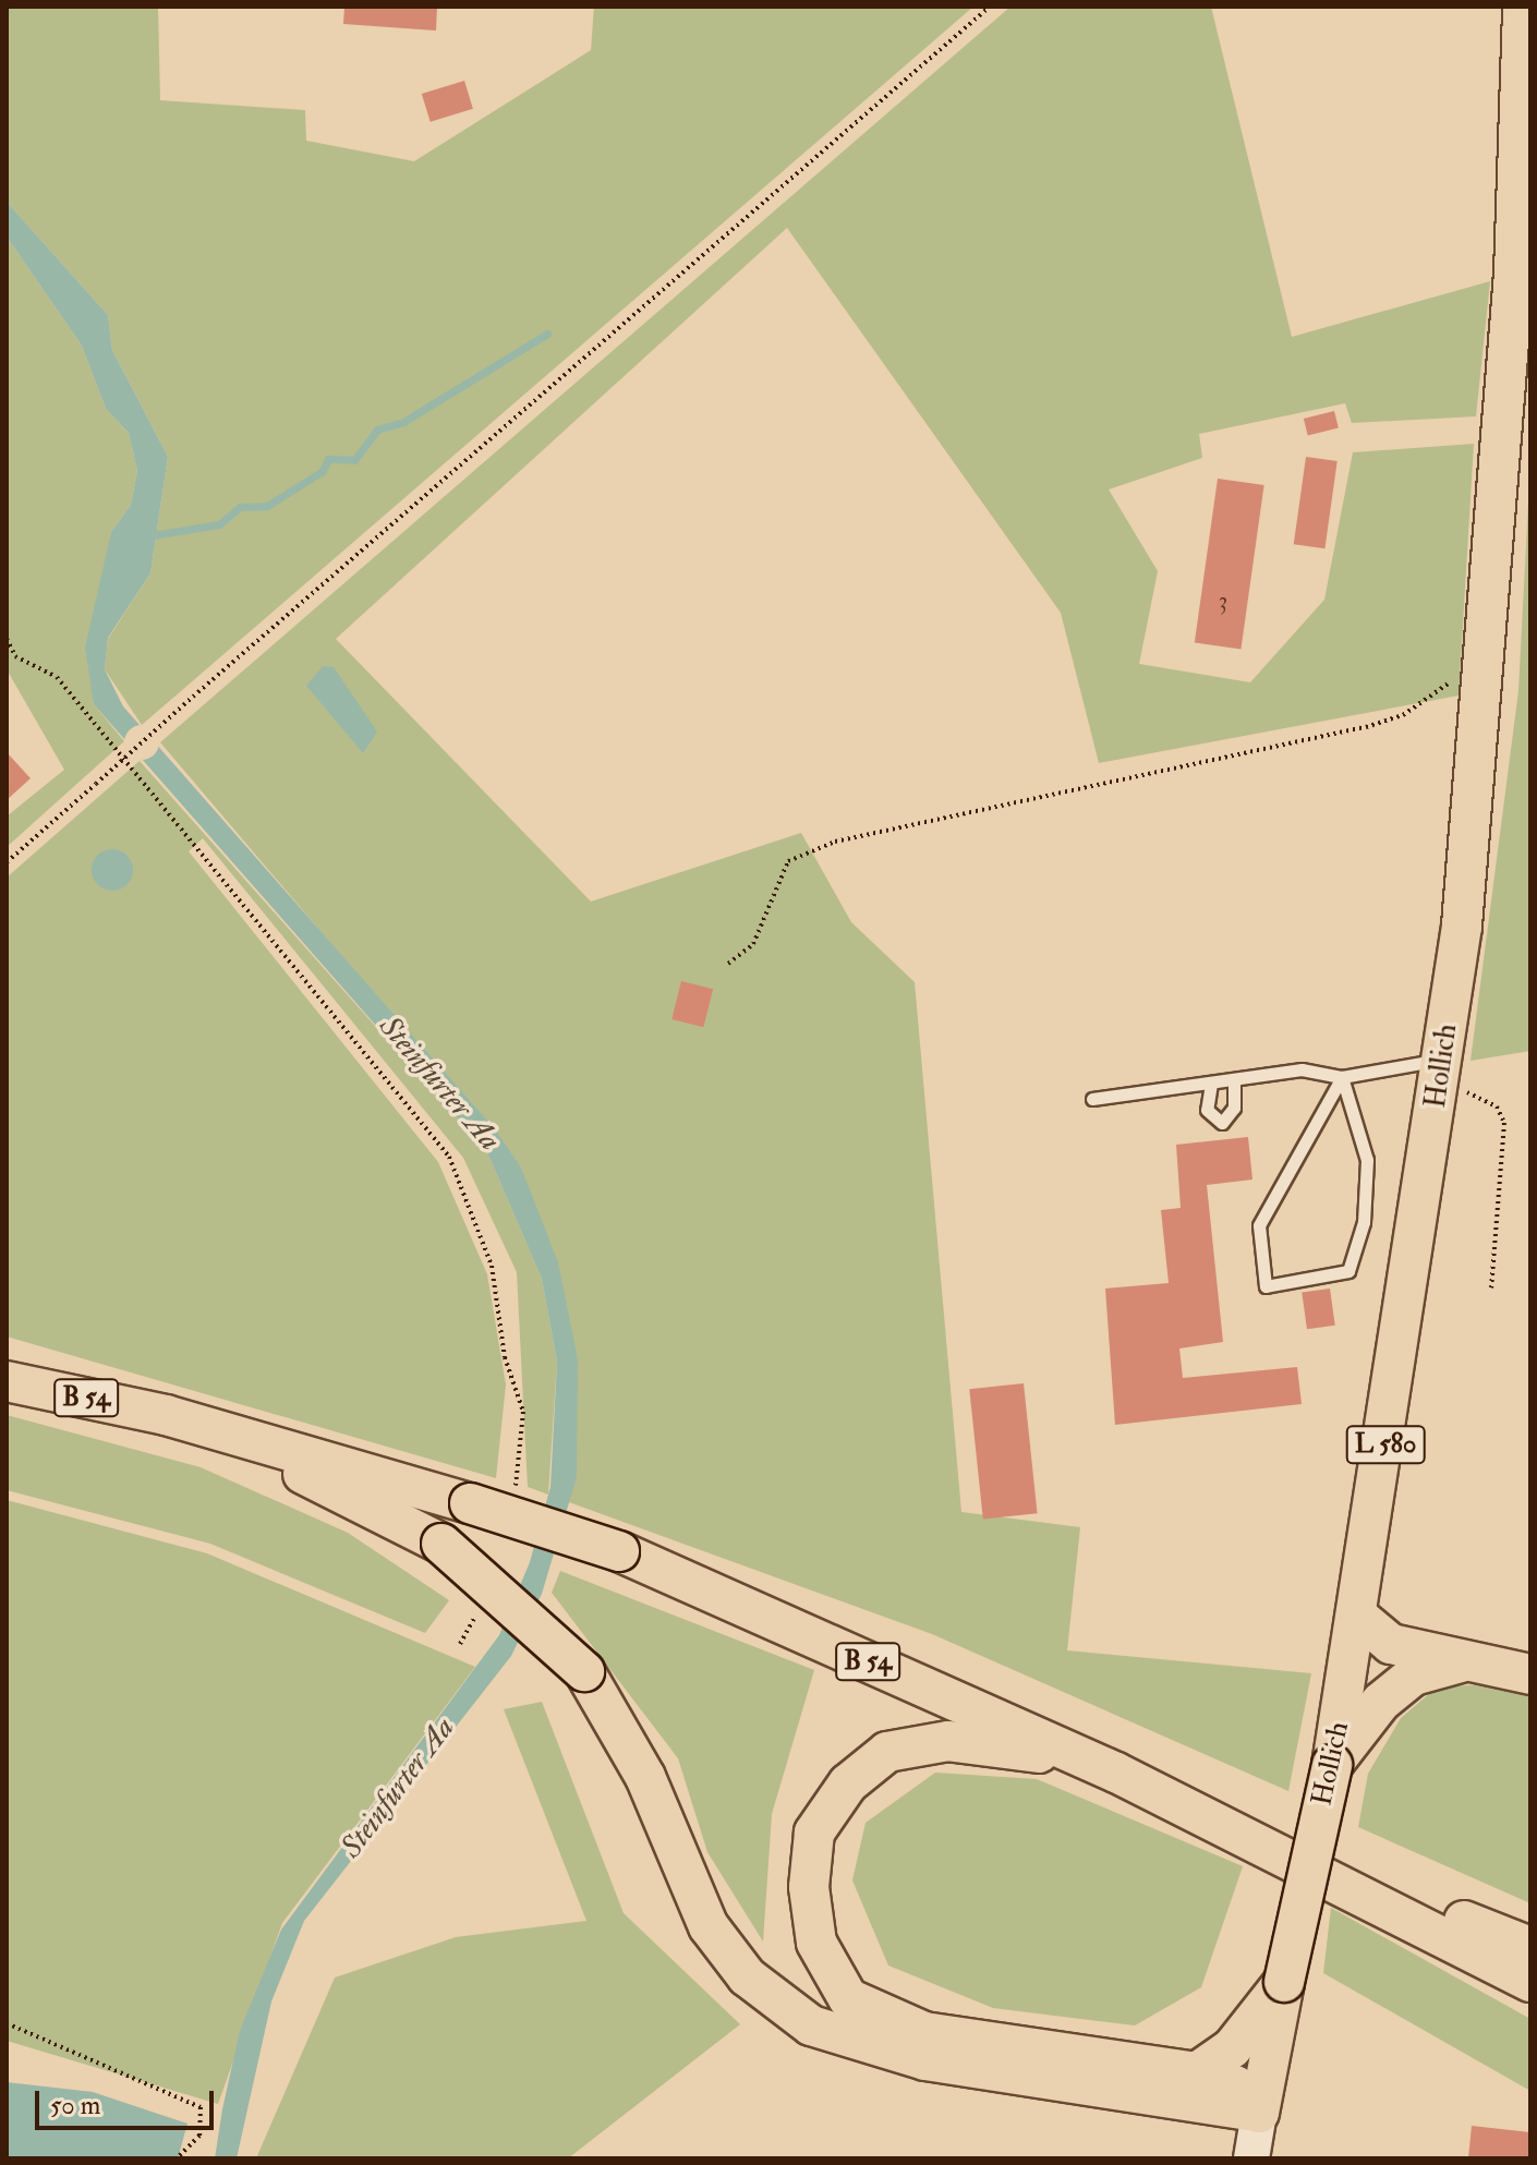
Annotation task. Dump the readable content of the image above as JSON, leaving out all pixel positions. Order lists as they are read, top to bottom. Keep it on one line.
{"streets":{"main road":["Hollich","B 54","L 580"]},"crossings":[["Hollich","L 580"]],"water":["Steinfurter Aa"],"house_numbers":["3"],"scale_bar":"50 m"}
